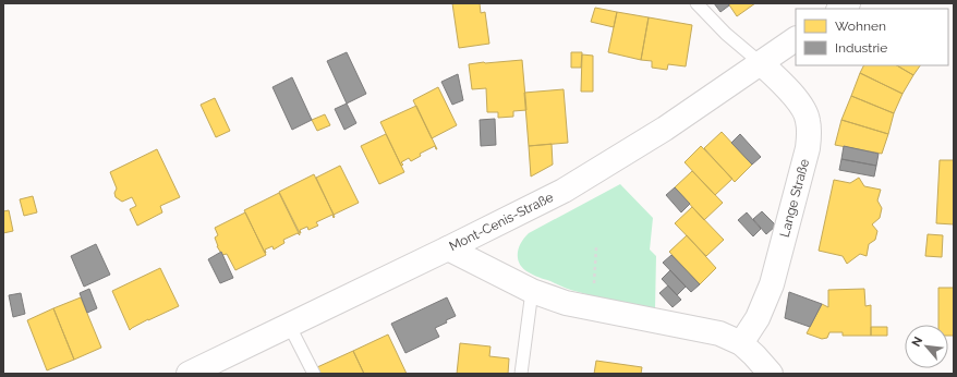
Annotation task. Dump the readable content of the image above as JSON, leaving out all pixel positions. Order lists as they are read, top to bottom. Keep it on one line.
{"streets":{"main road":["Lange Straße","Mont-Cenis-Straße"]},"crossings":[["Lange Straße","Mont-Cenis-Straße"]],"legend":["Wohnen","Industrie"],"north":"top left"}
